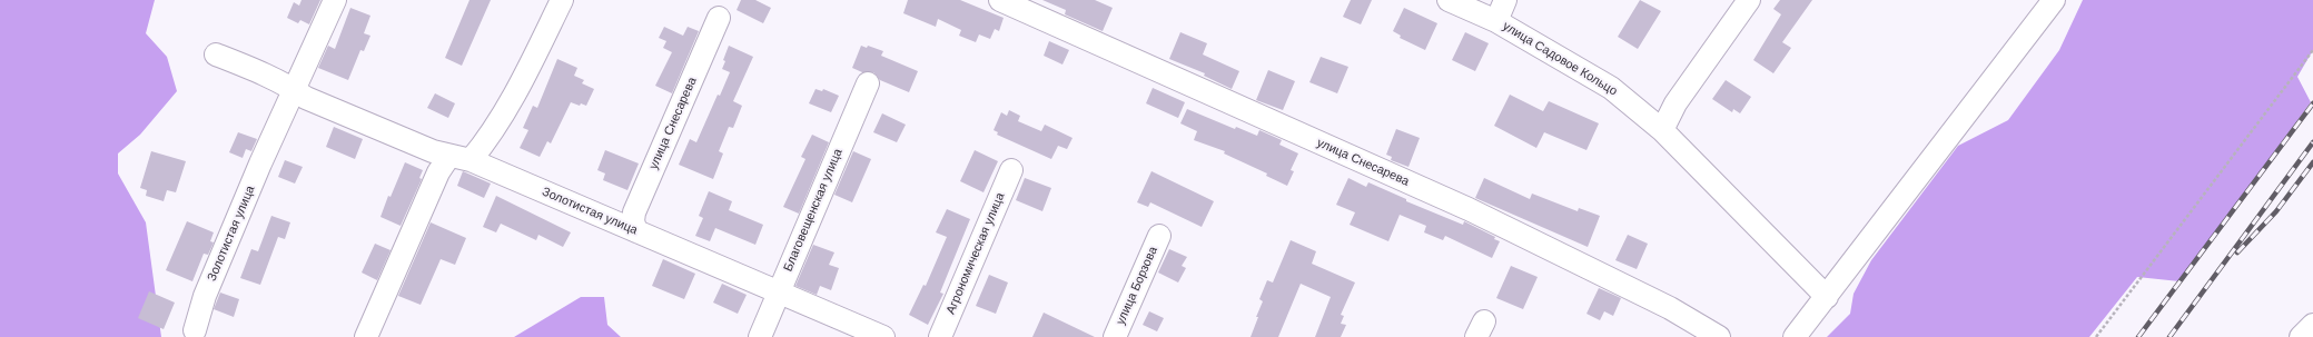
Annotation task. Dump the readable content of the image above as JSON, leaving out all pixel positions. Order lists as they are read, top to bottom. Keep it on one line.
{"streets":{"street":["улица Садовое Кольцо","улица Снесарева","Благовещенская улица","Золотистая улица","Агрономическая улица","улица Борзова"]},"crossings":[["улица Снесарева","Золотистая улица"],["Благовещенская улица","Золотистая улица"]]}
